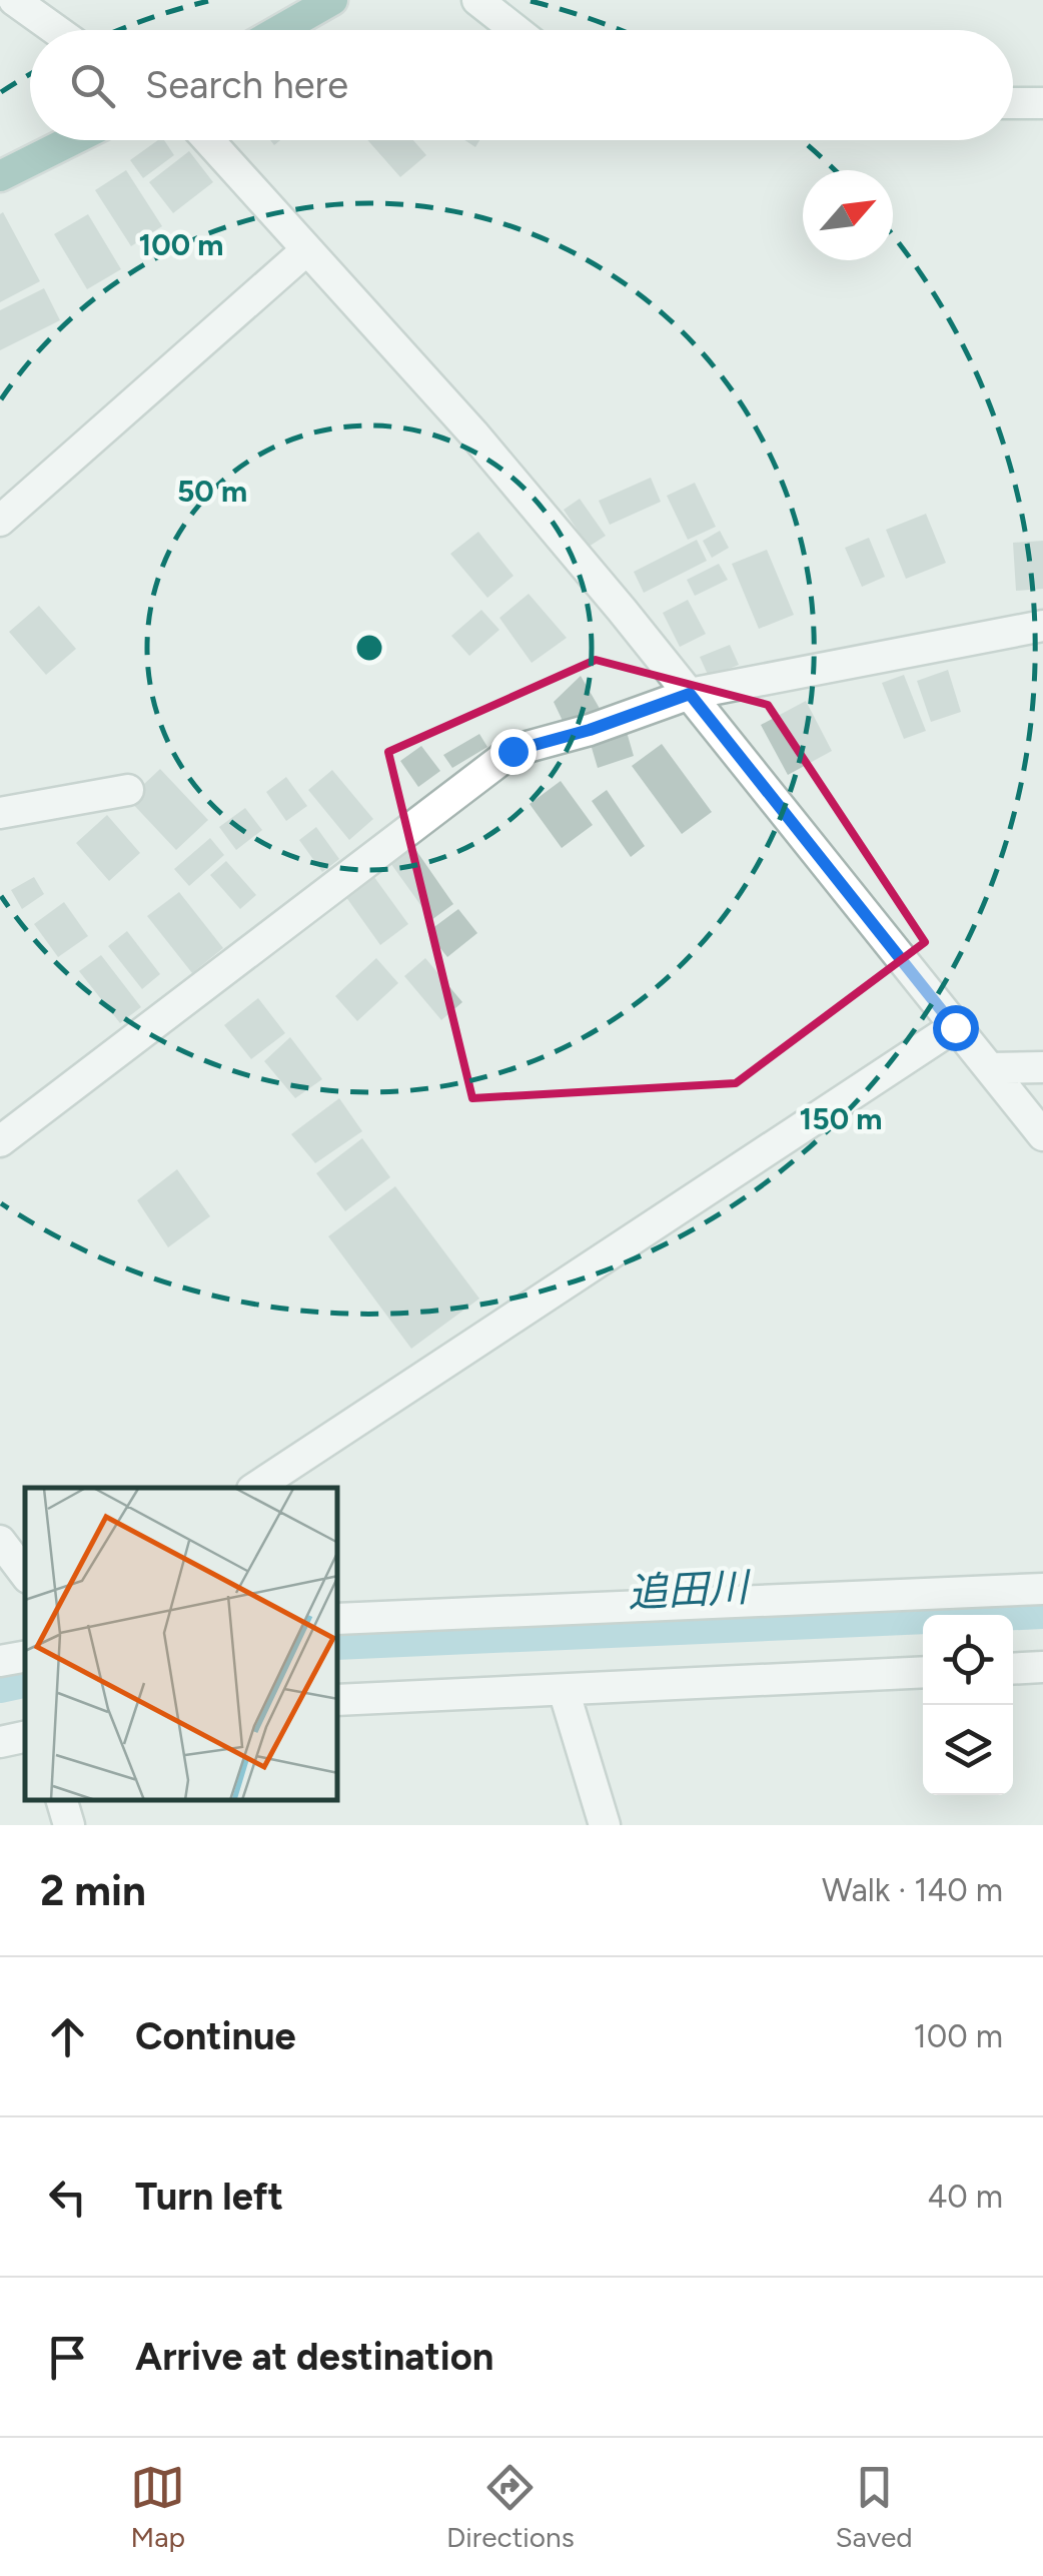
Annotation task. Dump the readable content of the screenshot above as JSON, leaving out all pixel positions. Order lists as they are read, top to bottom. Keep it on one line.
{"water":["追田川"],"north":"top right","page":{"search":"Search here","heading":["2 min","Walk · 140 m"],"list":[["Continue","100 m"],["Turn left","40 m"],"Arrive at destination"],"nav":["Map","Directions","Saved"]},"rings":["100 m","50 m","150 m"]}
